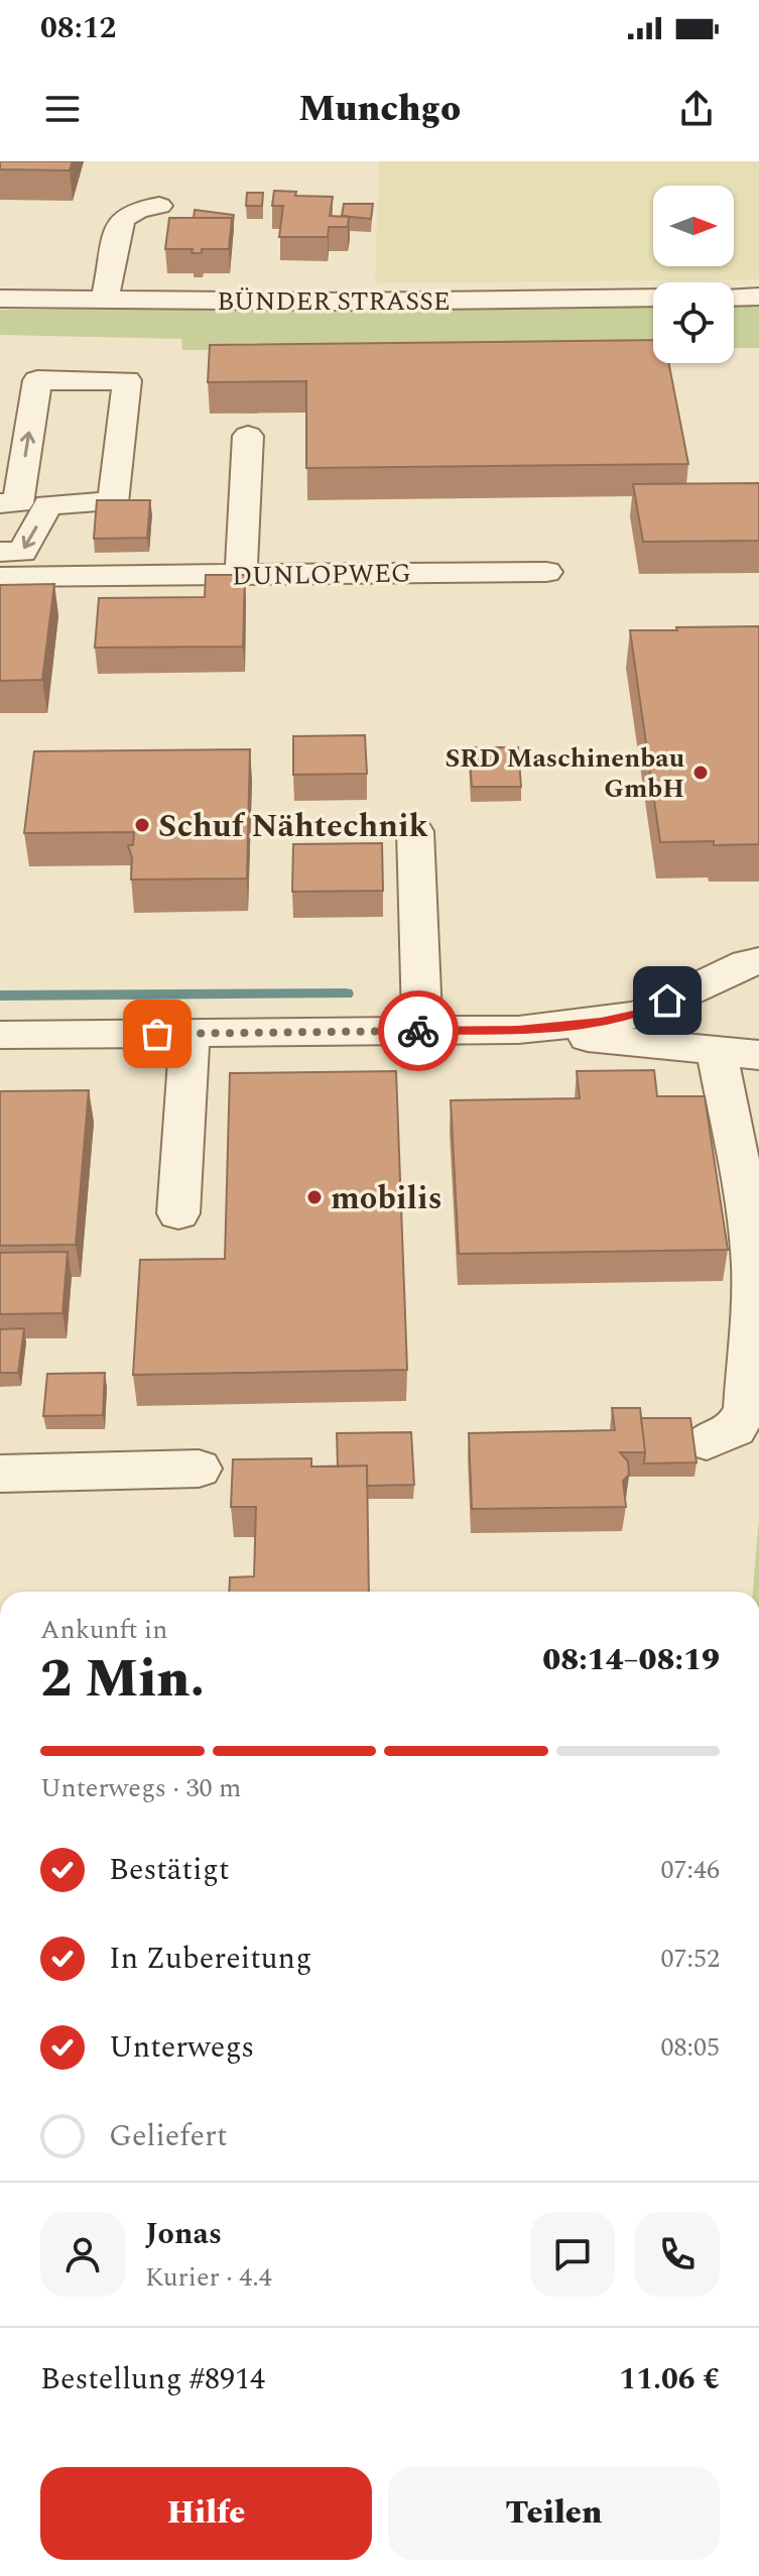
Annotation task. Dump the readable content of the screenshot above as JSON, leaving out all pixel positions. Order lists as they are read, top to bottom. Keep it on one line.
{"streets":{"street":["BÜNDER STRASSE","DUNLOPWEG"]},"places":["SRD Maschinenbau GmbH","Schuf Nähtechnik","mobilis"],"north":"right","page":{"status":"08:12","header":"Munchgo","heading":["2 Min.","Ankunft in","08:14–08:19"],"panel":["Jonas","Kurier · 4.4","Bestellung #8914","11.06 €"],"bar":"Unterwegs · 30 m","list":[["Bestätigt","07:46"],["In Zubereitung","07:52"],["Unterwegs","08:05"],"Geliefert"],"buttons":["Hilfe","Teilen"]}}
